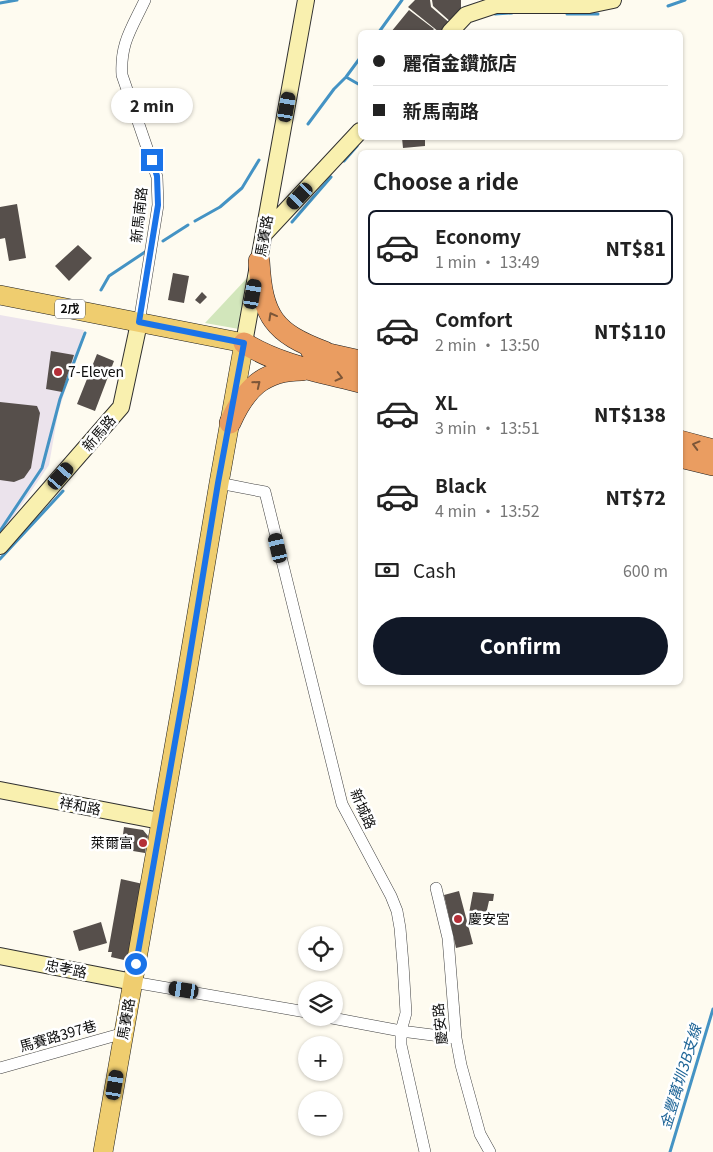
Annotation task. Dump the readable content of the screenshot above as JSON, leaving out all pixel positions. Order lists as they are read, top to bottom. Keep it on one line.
{"streets":{"main road":["馬賽路","2戊"],"street":["新馬南路","新馬路","祥和路","新城路","忠孝路","慶安路","馬賽路397巷"]},"crossings":[["新馬南路","2戊"],["新馬南路","新馬路"],["馬賽路","2戊"],["馬賽路","祥和路"],["馬賽路","新城路"],["馬賽路","忠孝路"],["馬賽路","馬賽路397巷"],["2戊","新馬路"]],"water":["金豐萬圳3B支線"],"places":["7-Eleven","萊爾富","慶安宮"],"page":{"banner":["麗宿金鑽旅店","新馬南路"],"bubble":"2 min","heading":"Choose a ride","list":[{"name":"Economy","note":"1 min · 13:49","value":"NT$81"},{"name":"Comfort","note":"2 min · 13:50","value":"NT$110"},{"name":"XL","note":"3 min · 13:51","value":"NT$138"},{"name":"Black","note":"4 min · 13:52","value":"NT$72"}],"pay":["Cash","600 m"],"buttons":"Confirm","map_buttons":["+","−"]}}
